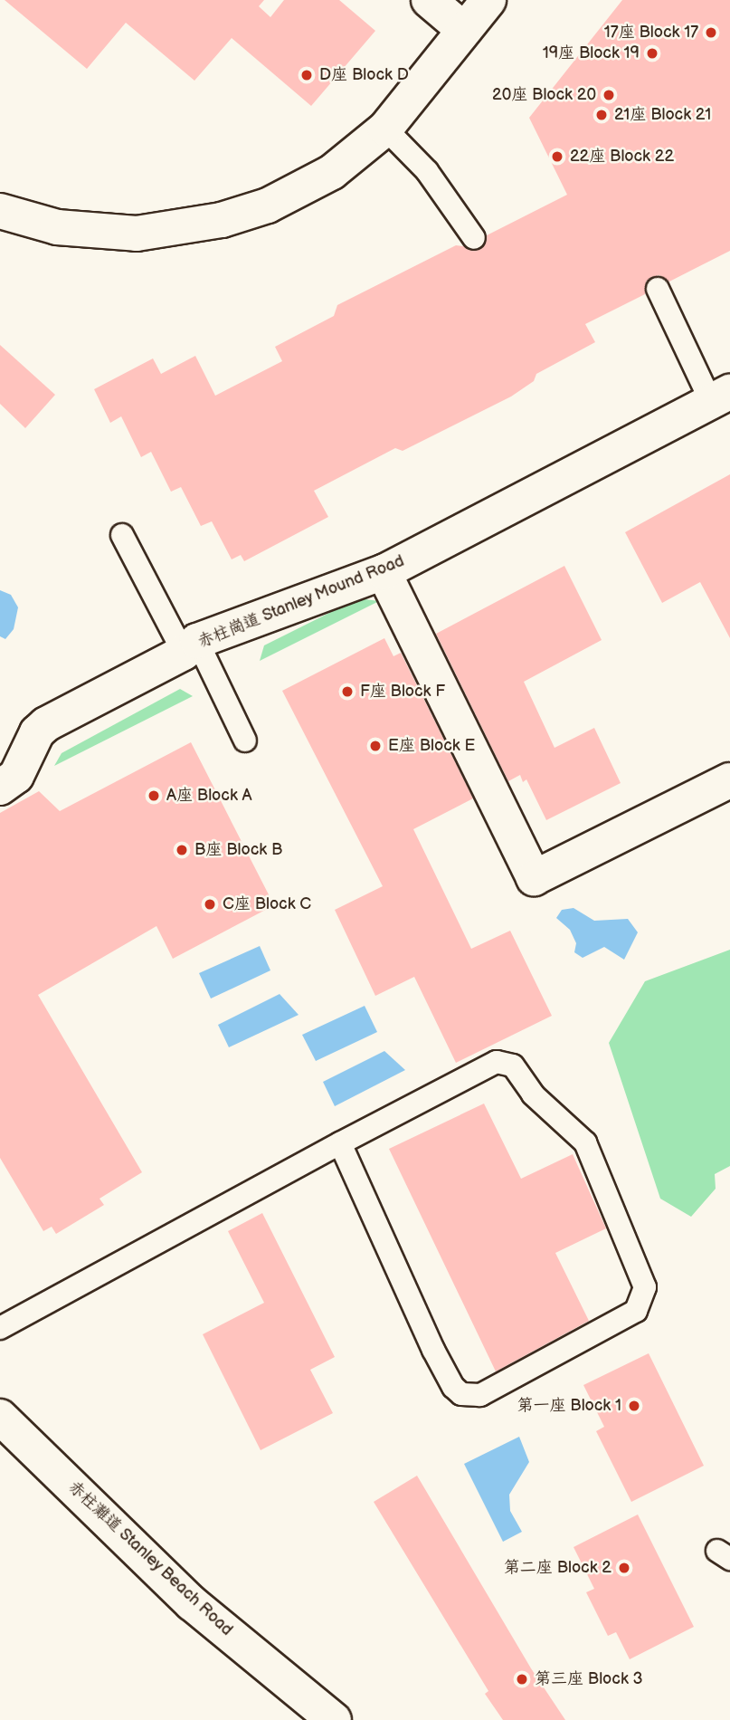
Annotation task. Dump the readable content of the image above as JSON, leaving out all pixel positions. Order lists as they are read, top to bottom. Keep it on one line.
{"streets":{"street":["赤柱崗道 Stanley Mound Road","赤柱灘道 Stanley Beach Road"]},"places":["17座 Block 17","19座 Block 19","D座 Block D","20座 Block 20","21座 Block 21","22座 Block 22","F座 Block F","E座 Block E","A座 Block A","B座 Block B","C座 Block C","第一座 Block 1","第二座 Block 2","第三座 Block 3"]}
